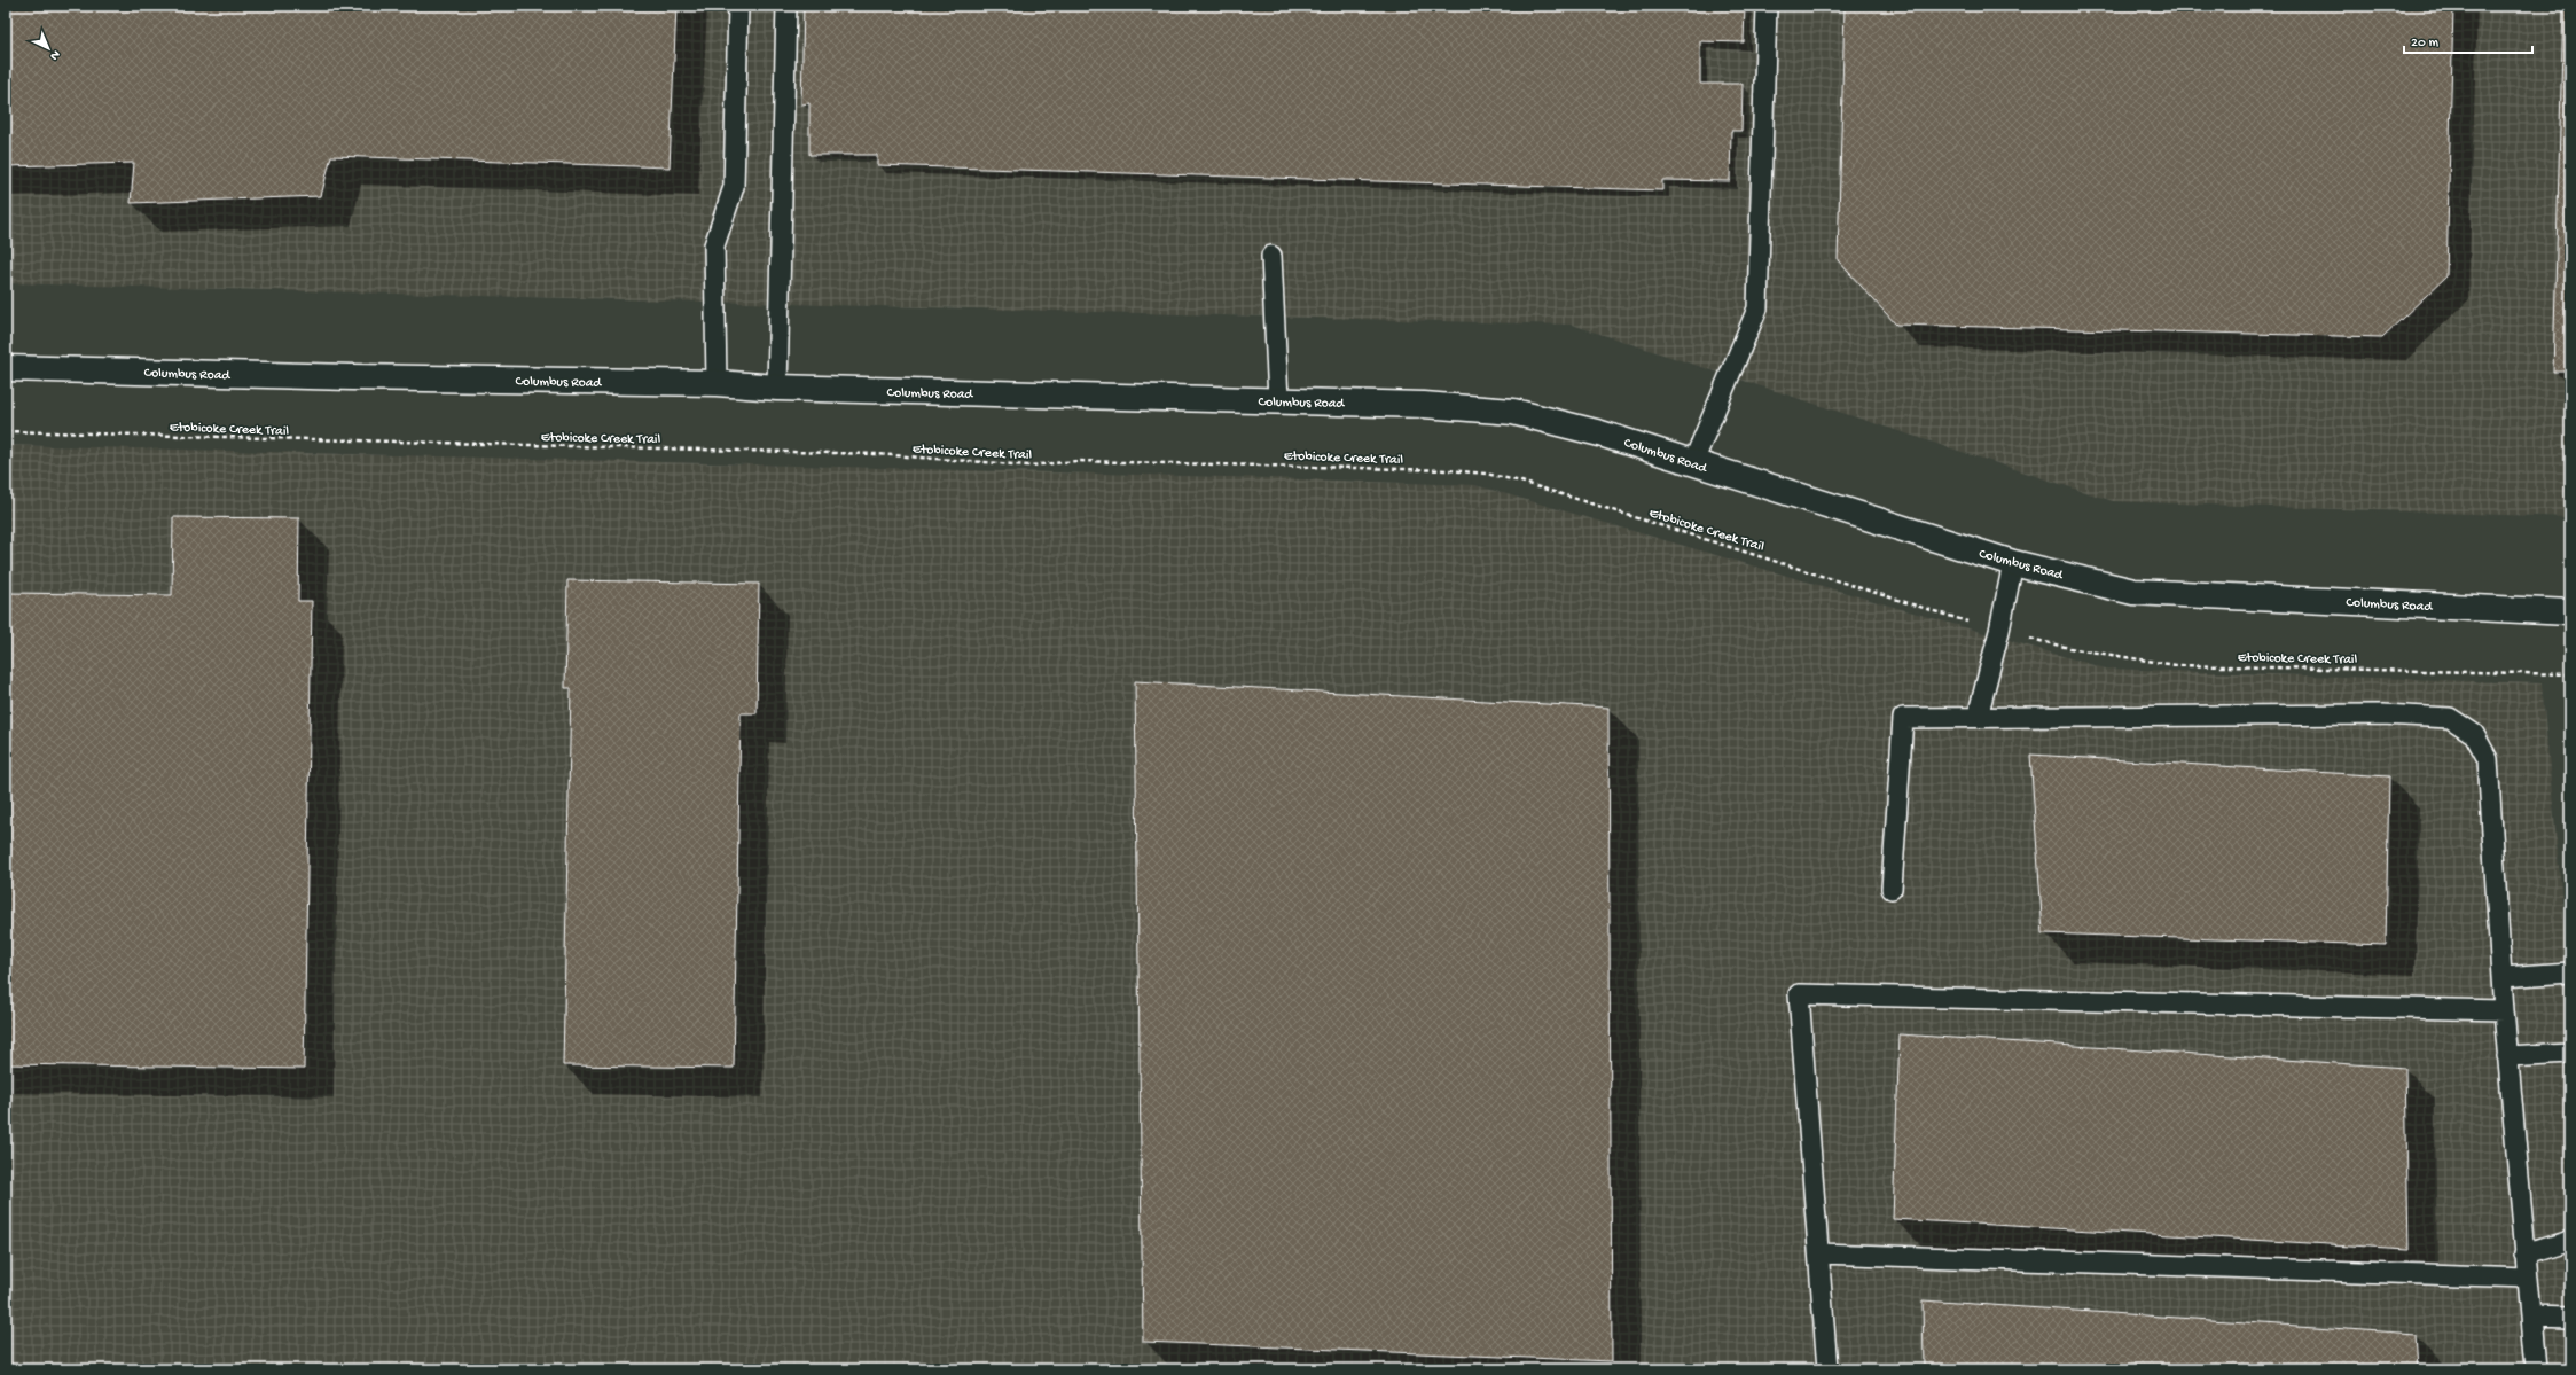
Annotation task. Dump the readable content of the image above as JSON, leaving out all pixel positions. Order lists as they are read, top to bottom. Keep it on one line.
{"streets":{"street":["Columbus Road"],"path":["Etobicoke Creek Trail"]},"scale_bar":"20 m","north":"bottom right"}
